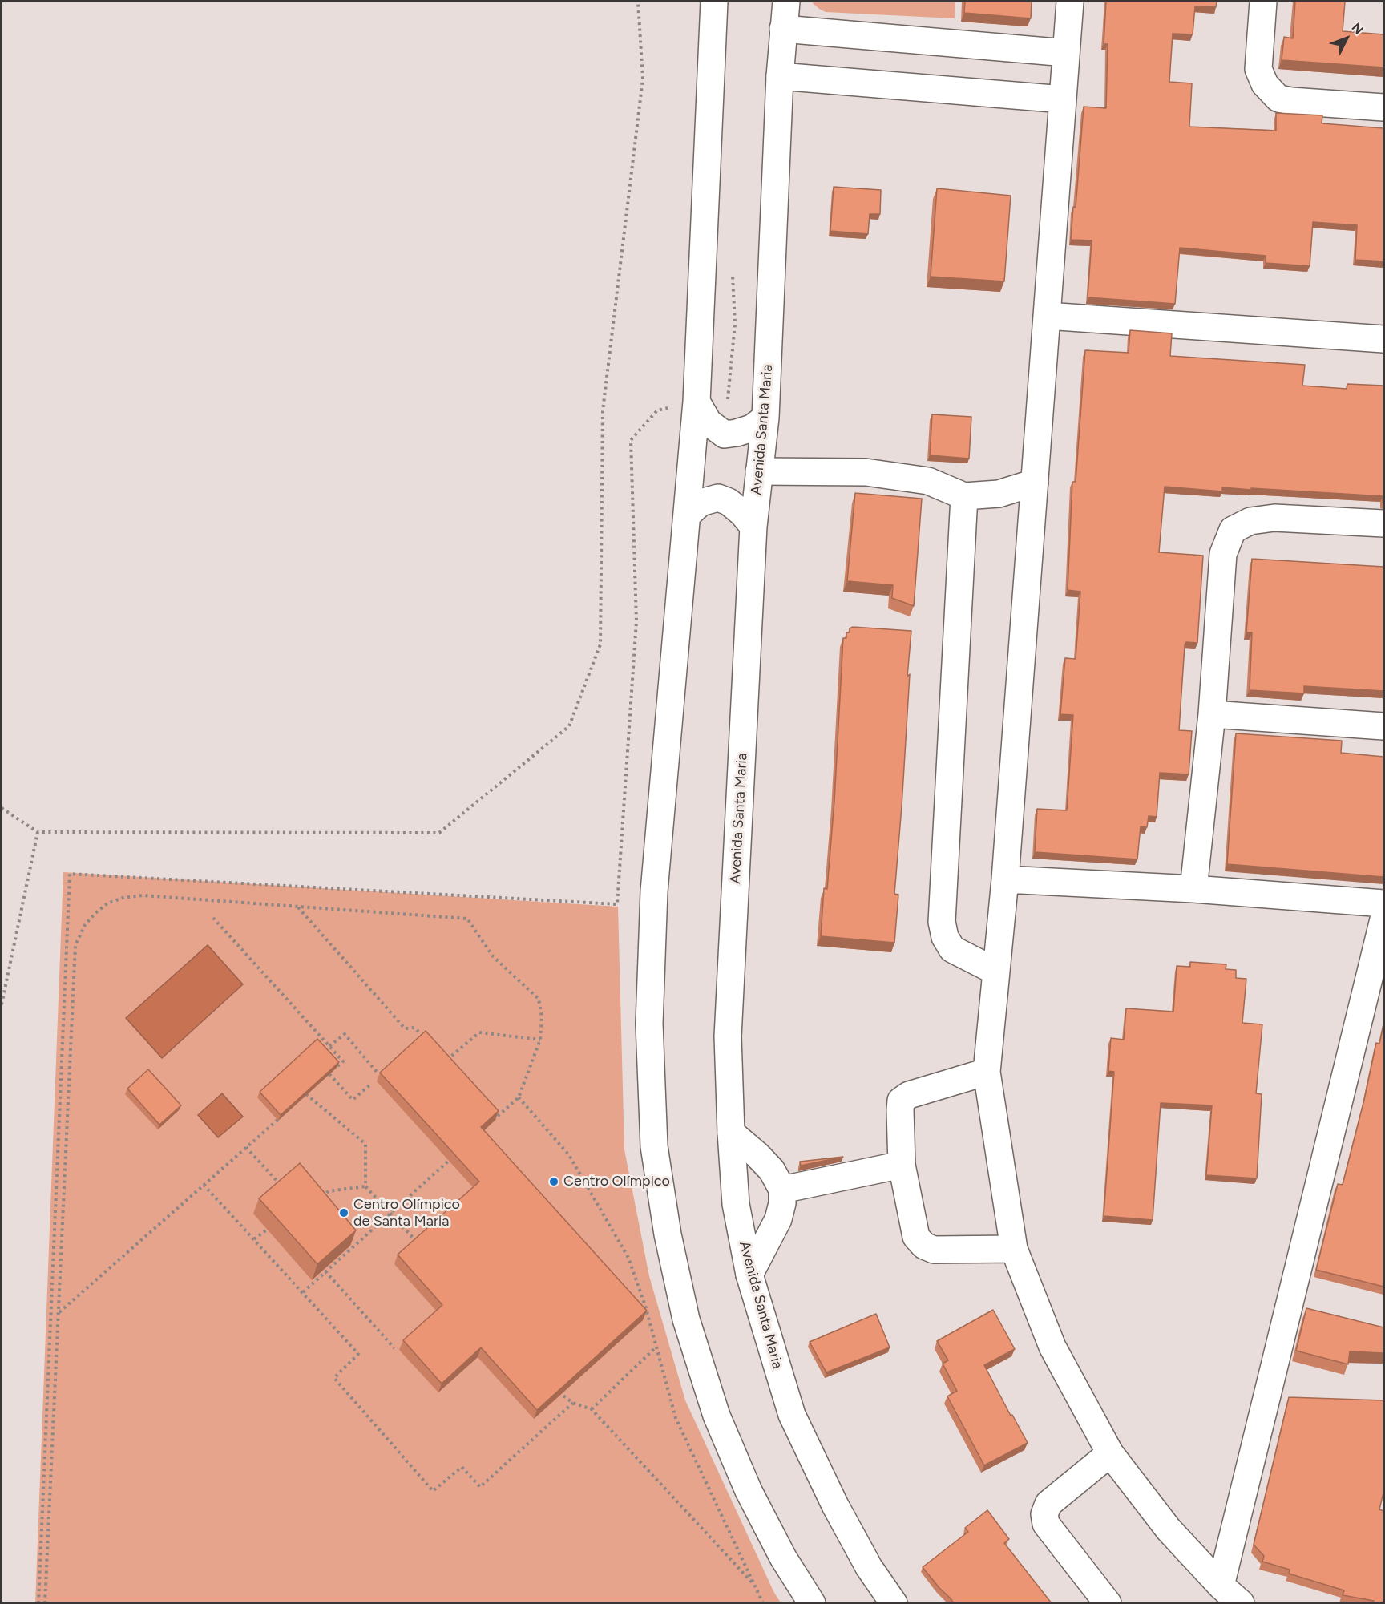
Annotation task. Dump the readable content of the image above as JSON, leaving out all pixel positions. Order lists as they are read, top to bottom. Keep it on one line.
{"streets":{"street":["Avenida Santa Maria"]},"places":["Centro Olímpico","Centro Olímpico de Santa Maria"],"north":"top right"}
